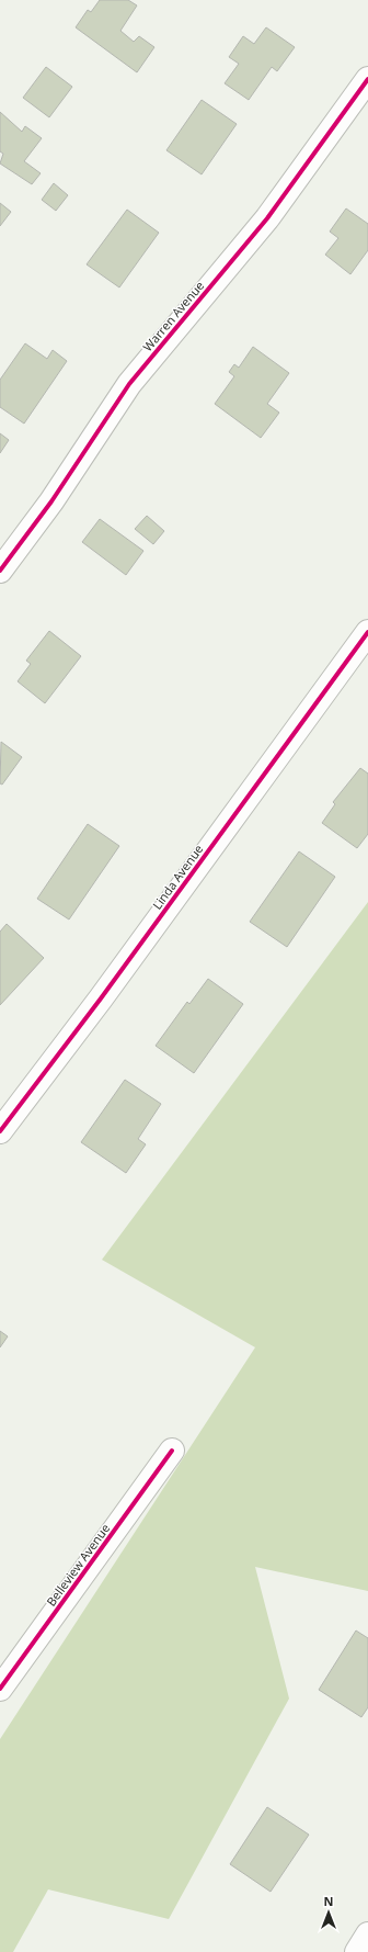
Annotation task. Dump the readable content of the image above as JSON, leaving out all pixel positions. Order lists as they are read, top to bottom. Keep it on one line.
{"streets":{"street":["Warren Avenue","Linda Avenue","Belleview Avenue"]},"north":"top"}
